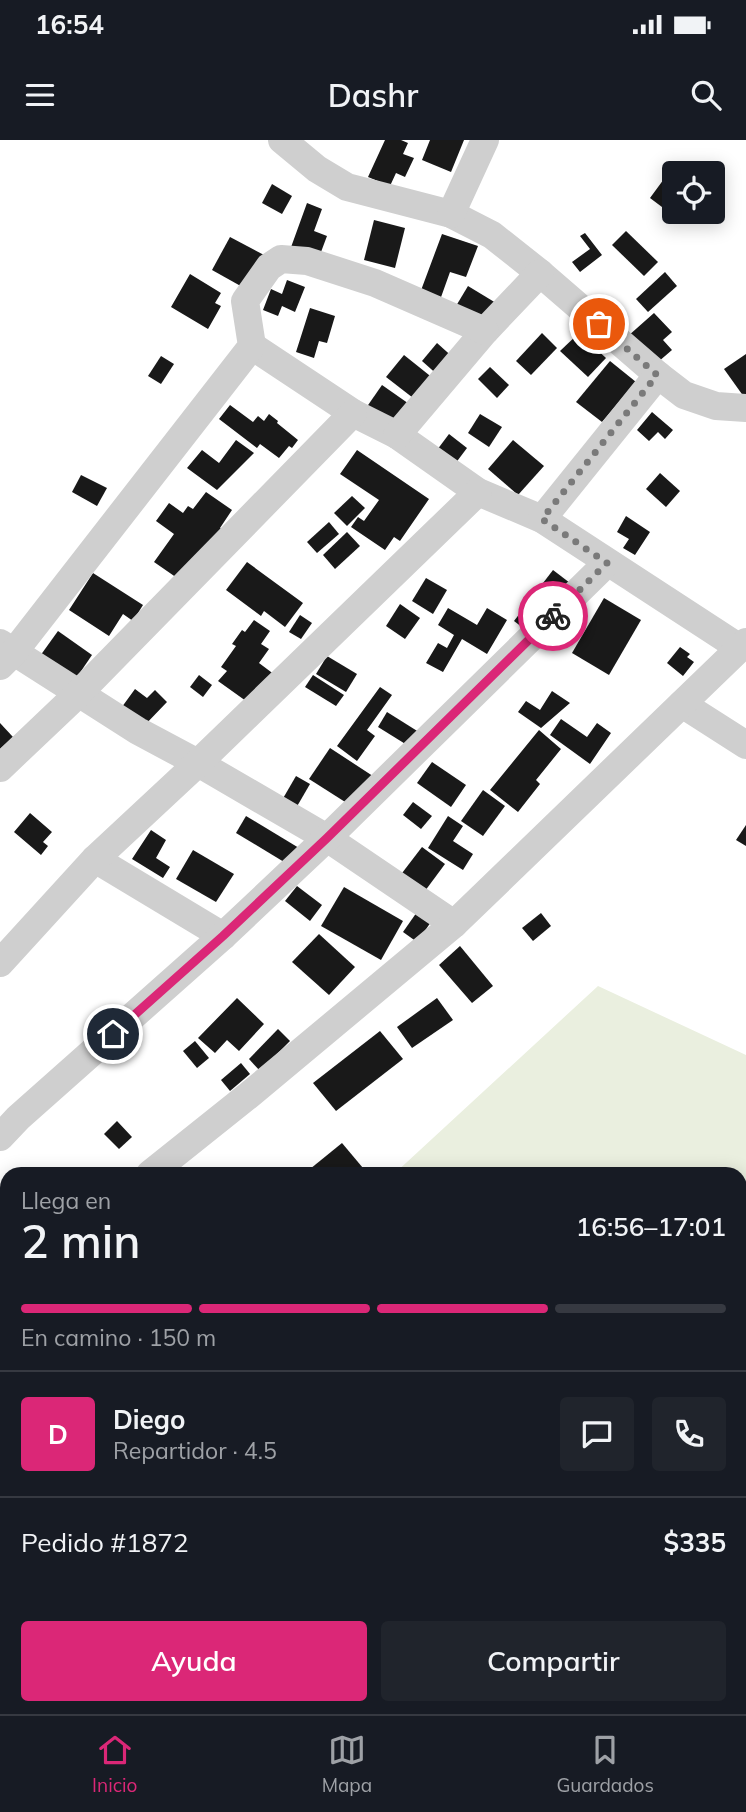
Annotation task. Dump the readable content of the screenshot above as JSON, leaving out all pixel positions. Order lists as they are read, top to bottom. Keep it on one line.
{"page":{"status":"16:54","header":"Dashr","heading":["2 min","Llega en","16:56–17:01"],"panel":["Diego","Repartidor · 4.5","Pedido #1872","$335"],"bar":"En camino · 150 m","round":"D","buttons":["Ayuda","Compartir"],"tabs":["Inicio","Mapa","Guardados"]}}
